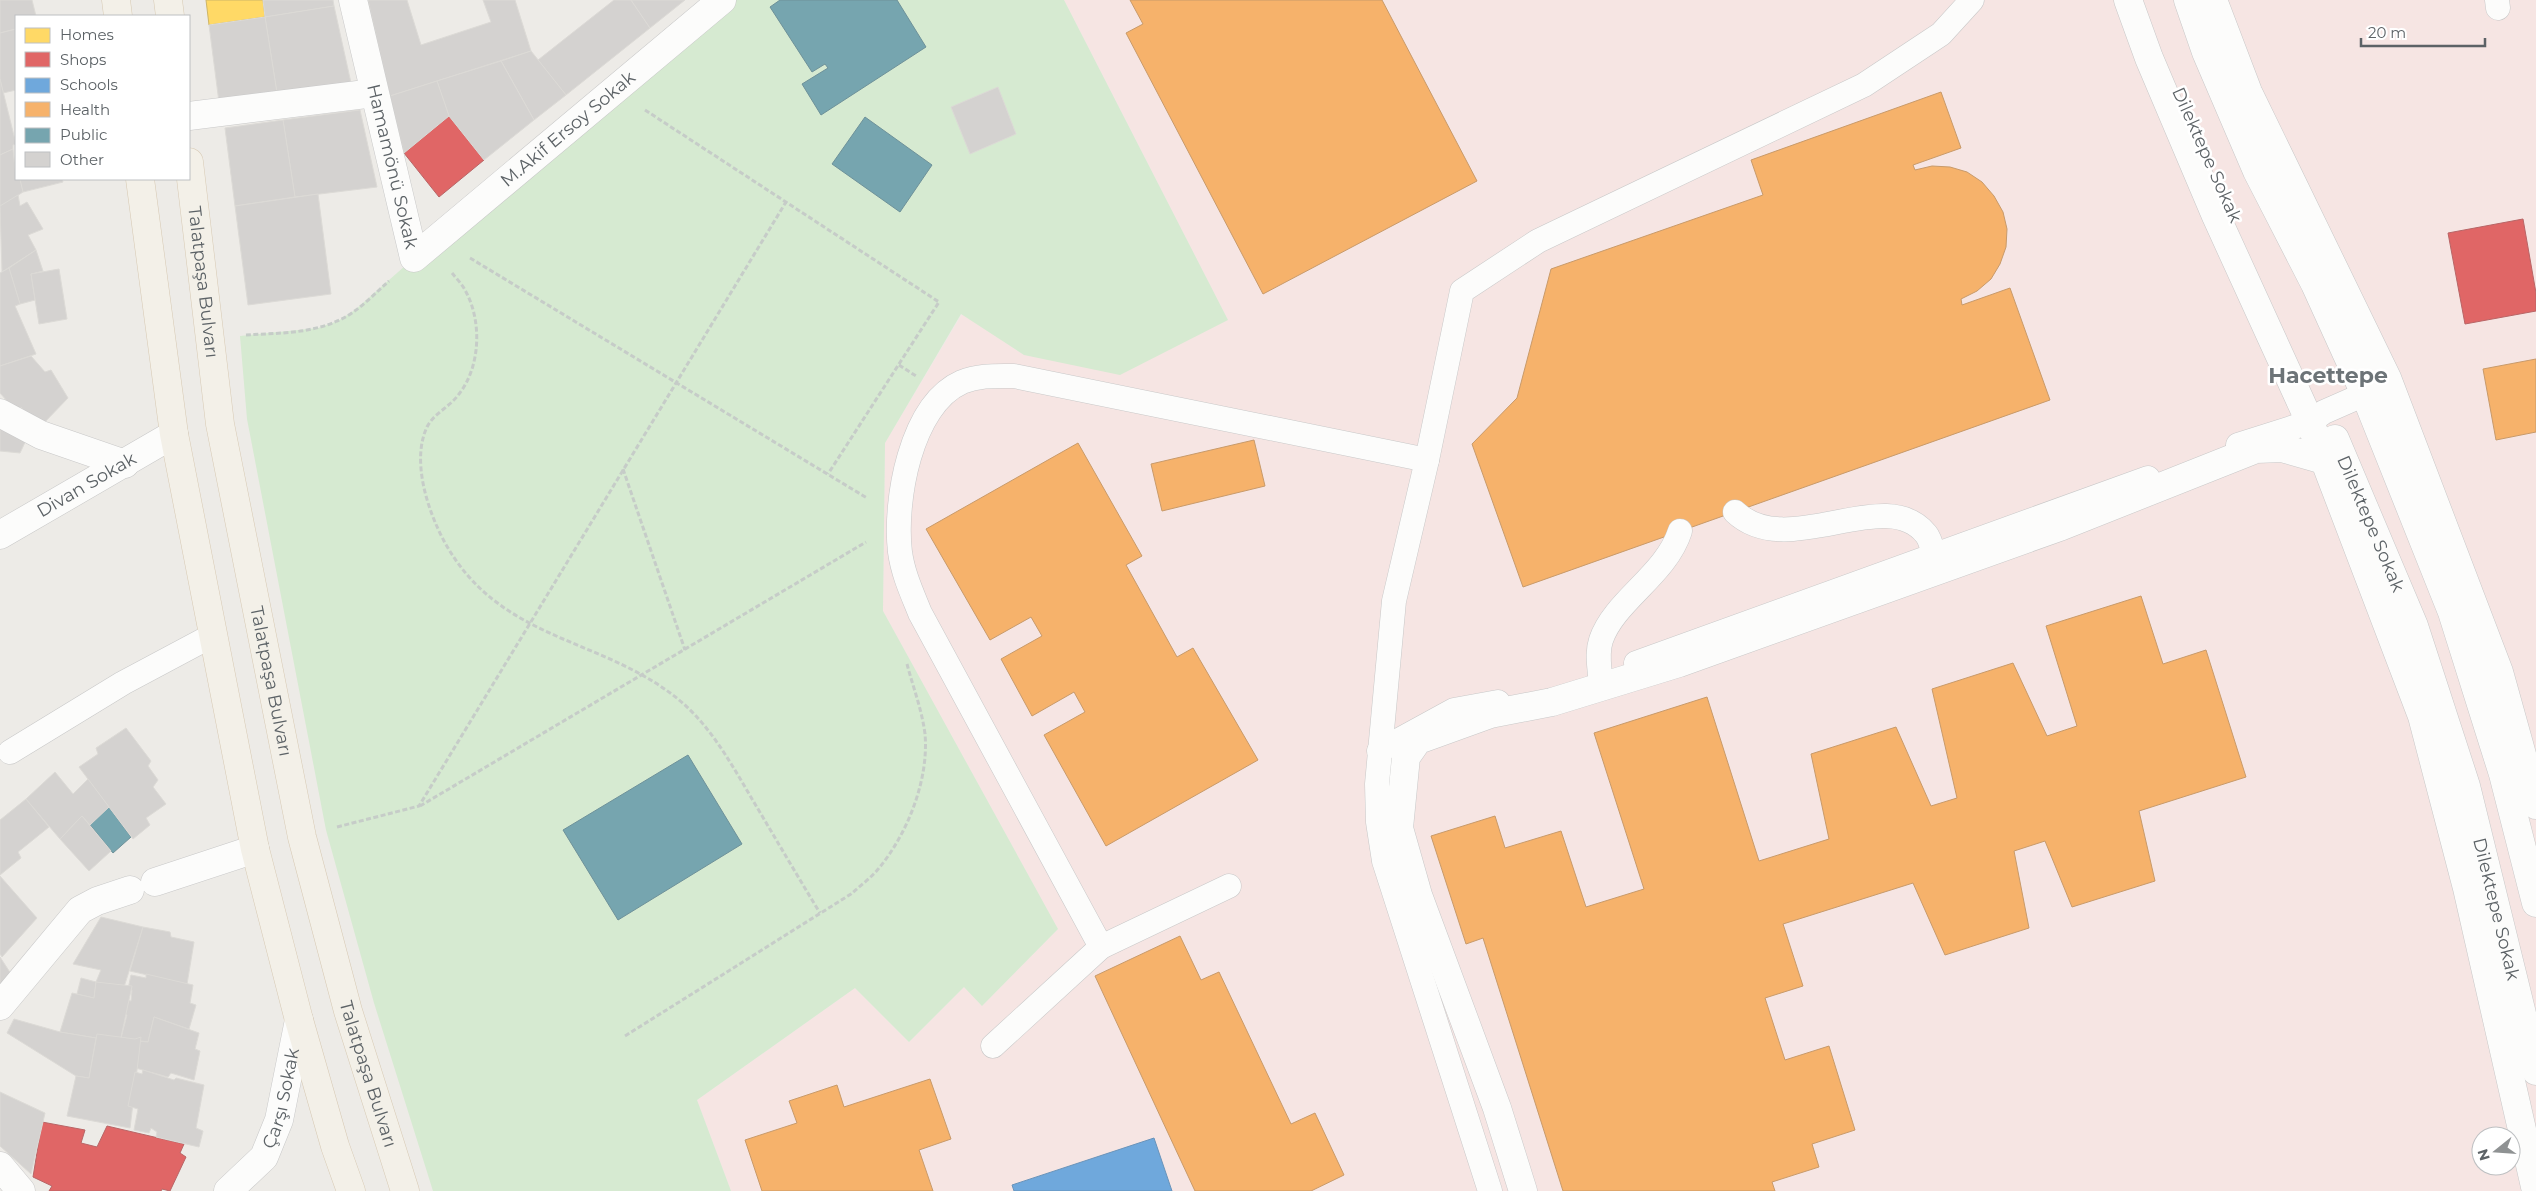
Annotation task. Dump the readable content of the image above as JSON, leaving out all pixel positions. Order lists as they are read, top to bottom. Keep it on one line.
{"streets":{"main road":["Talatpaşa Bulvarı"],"street":["M.Akif Ersoy Sokak","Dilektepe Sokak","Hamamönü Sokak","Divan Sokak","Çarşı Sokak"]},"crossings":[["M.Akif Ersoy Sokak","Hamamönü Sokak"],["Hamamönü Sokak","Talatpaşa Bulvarı"]],"districts":["Hacettepe"],"legend":["Homes","Shops","Schools","Health","Public","Other"],"scale_bar":"20 m","north":"left"}
